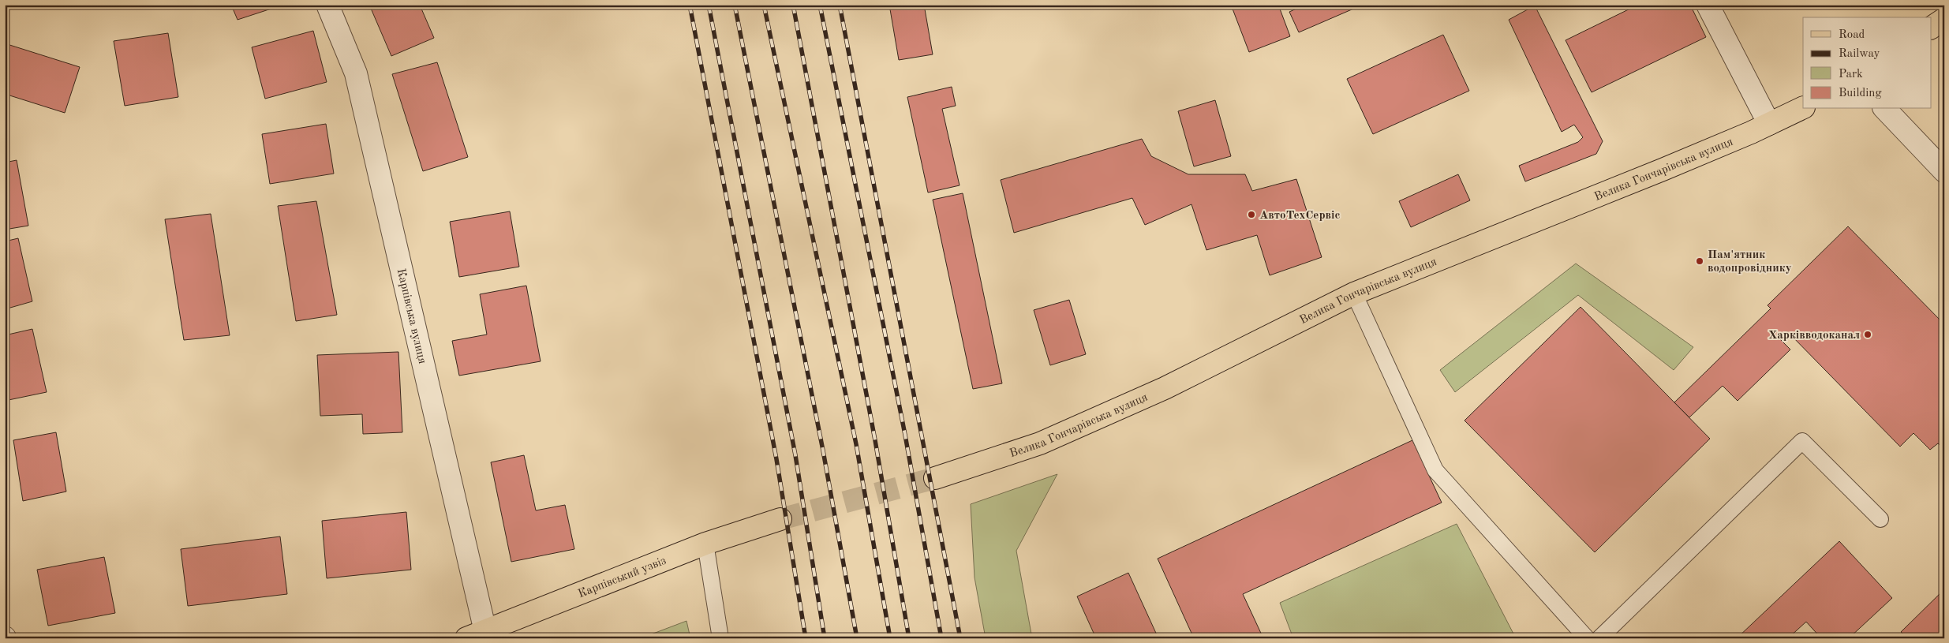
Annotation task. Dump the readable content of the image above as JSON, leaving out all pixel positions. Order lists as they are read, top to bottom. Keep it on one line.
{"streets":{"main road":["Велика Гончарівська вулиця","Карпівський узвіз"],"street":["Карпівська вулиця"]},"crossings":[["Карпівська вулиця","Карпівський узвіз"]],"places":["АвтоТехСервіс","Пам'ятник водопровіднику","Харківводоканал"],"legend":["Road","Railway","Park","Building"]}
